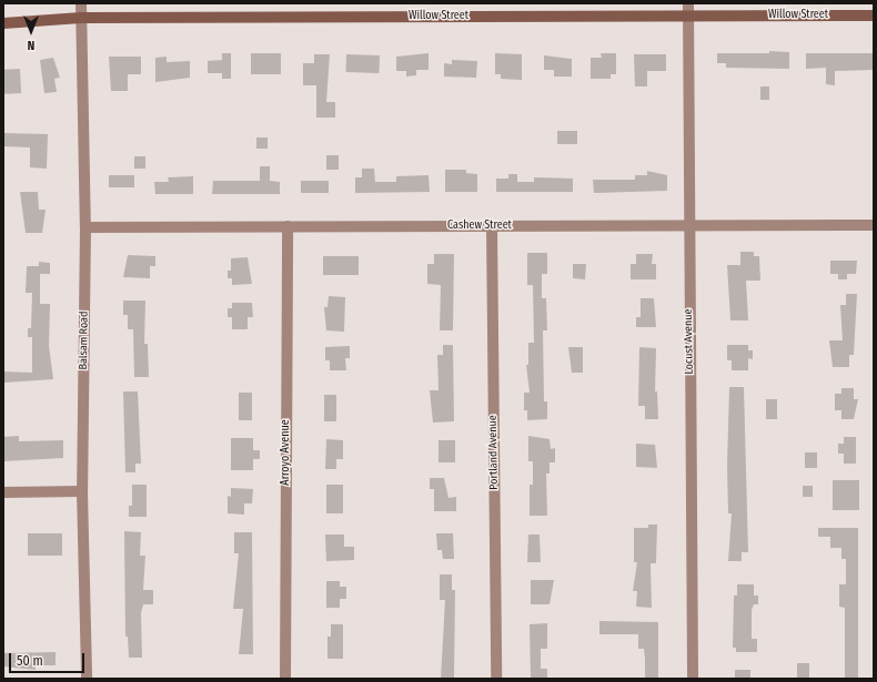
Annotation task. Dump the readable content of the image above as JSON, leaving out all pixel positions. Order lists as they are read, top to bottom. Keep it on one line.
{"streets":{"street":["Willow Street","Cashew Street","Balsam Road","Locust Avenue","Arroyo Avenue","Portland Avenue"]},"crossings":[["Willow Street","Balsam Road"],["Willow Street","Locust Avenue"],["Cashew Street","Balsam Road"],["Cashew Street","Locust Avenue"],["Cashew Street","Arroyo Avenue"],["Cashew Street","Portland Avenue"]],"scale_bar":"50 m","north":"bottom"}
